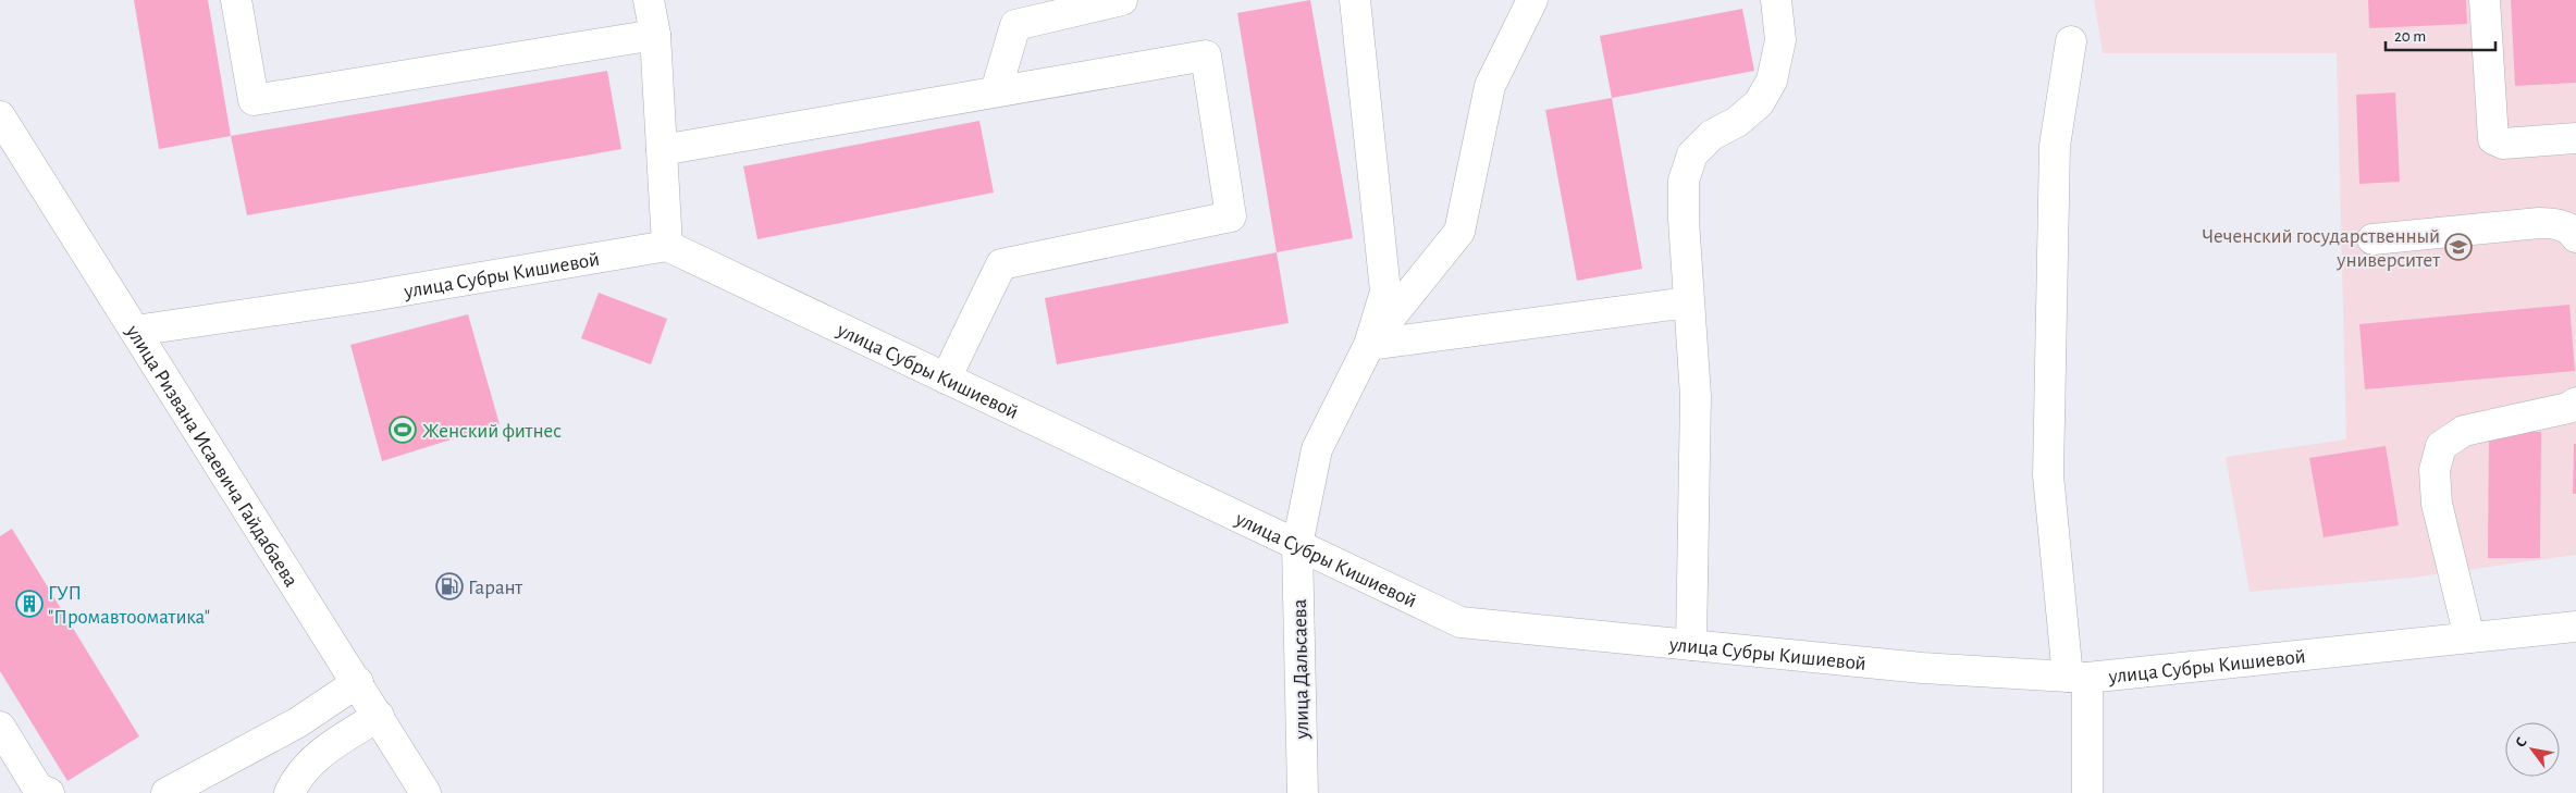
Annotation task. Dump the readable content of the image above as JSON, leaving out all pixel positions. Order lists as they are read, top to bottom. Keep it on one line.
{"streets":{"street":["улица Субры Кишиевой","улица Ризвана Исаевича Гайдабаева","улица Дальсаева"]},"crossings":[["улица Субры Кишиевой","улица Ризвана Исаевича Гайдабаева"],["улица Субры Кишиевой","улица Дальсаева"]],"places":{"school or university":["Чеченский государственный университет"],"sports":["Женский фитнес"],"fuel station":["Гарант"],"building":["ГУП \"Промавтооматика\""]},"scale_bar":"20 m","north":"top left"}
